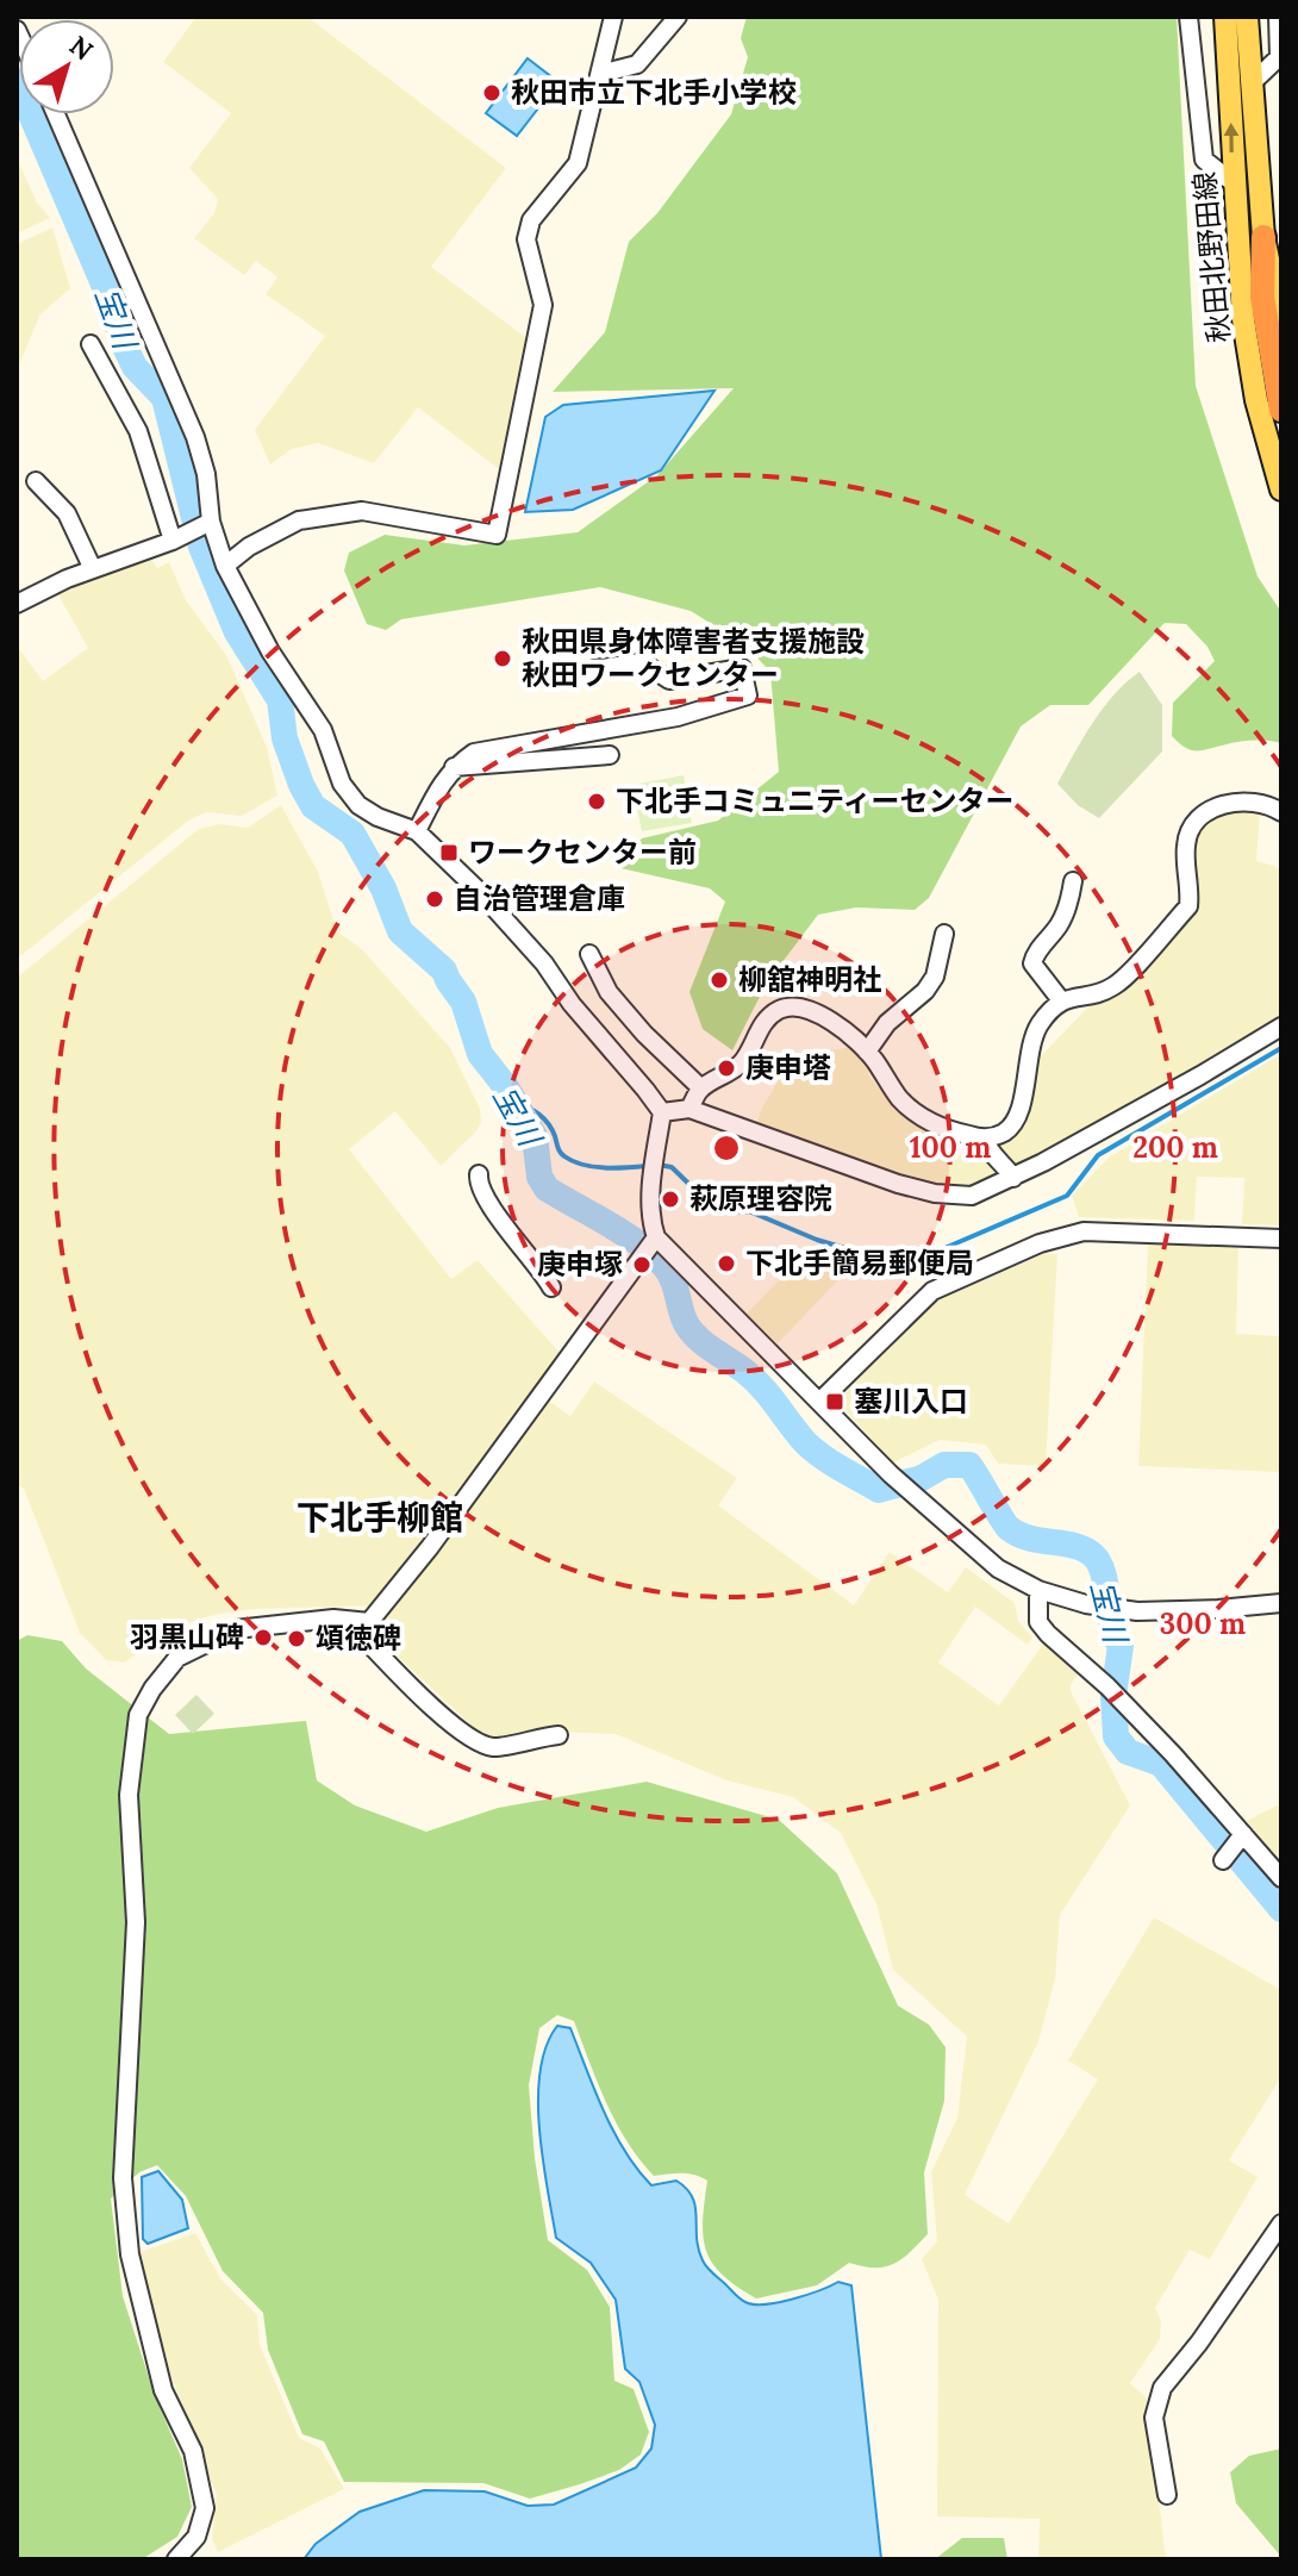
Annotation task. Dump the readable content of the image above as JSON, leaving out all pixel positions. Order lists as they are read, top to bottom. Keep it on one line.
{"streets":{"main road":["秋田北野田線"]},"districts":["下北手柳館"],"water":["宝川"],"places":{"other":["秋田市立下北手小学校","秋田県身体障害者支援施設 秋田ワークセンター","下北手コミュニティーセンター","自治管理倉庫","柳舘神明社","庚申塔","萩原理容院","下北手簡易郵便局","庚申塚","羽黒山碑","頌徳碑"],"transit":["ワークセンター前","塞川入口"]},"north":"top right","rings":["100 m","200 m","300 m"]}
